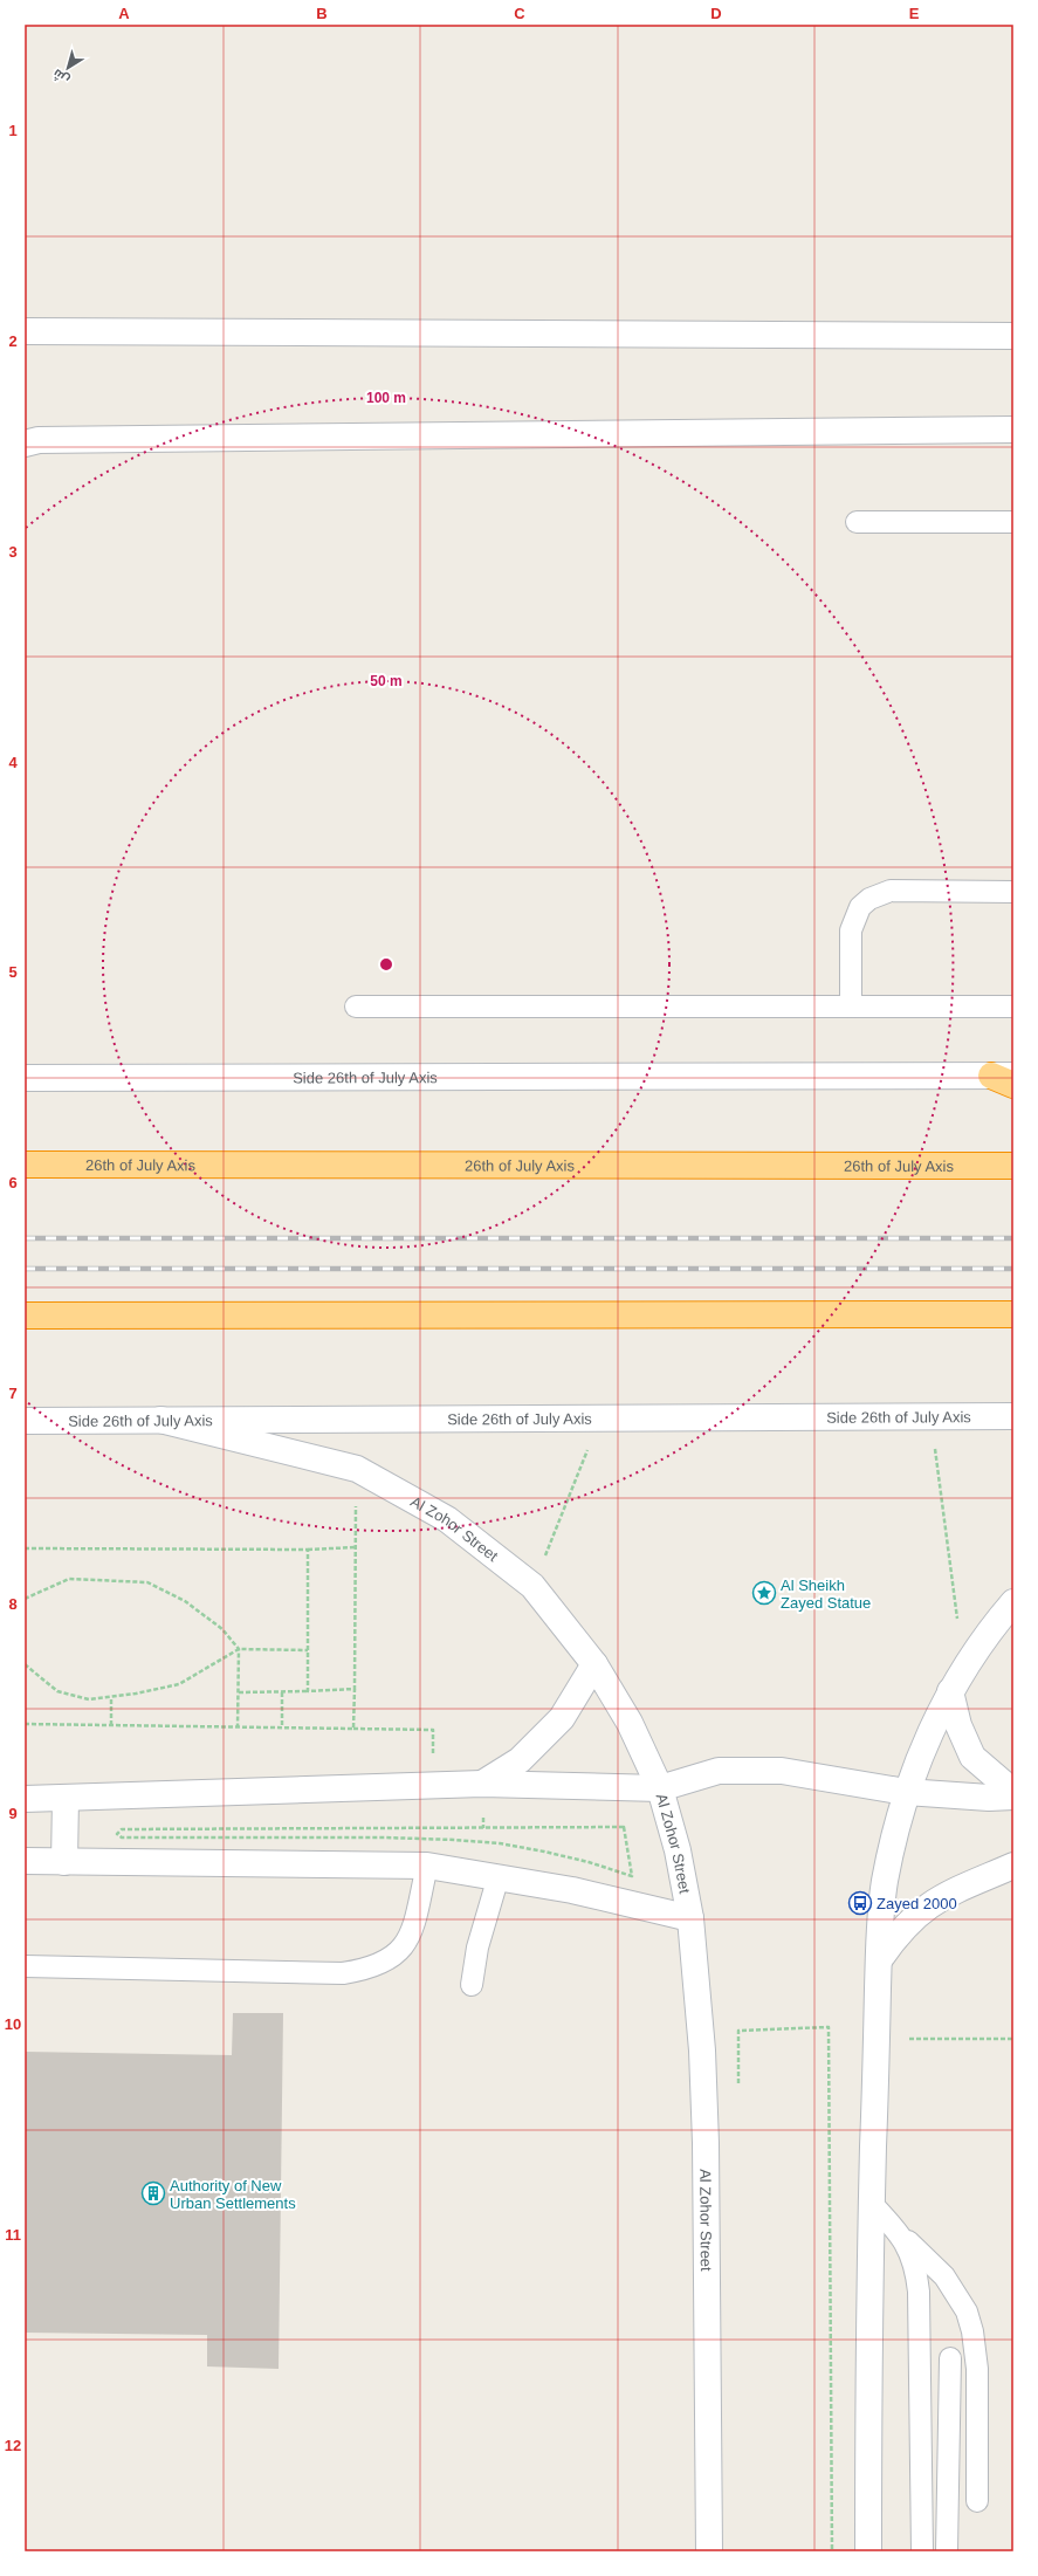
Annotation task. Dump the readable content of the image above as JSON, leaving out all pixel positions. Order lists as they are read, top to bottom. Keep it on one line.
{"streets":{"highway":["26th of July Axis"],"main road":["Side 26th of July Axis","Al Zohor Street"]},"crossings":[["Side 26th of July Axis","Al Zohor Street"]],"places":{"place":["Al Sheikh Zayed Statue"],"bus stop":["Zayed 2000"],"building":["Authority of New Urban Settlements"]},"north":"bottom left","grid":{"columns":["A","B","C","D","E"],"rows":["1","2","3","4","5","6","7","8","9","10","11","12"]},"rings":["100 m","50 m"]}
